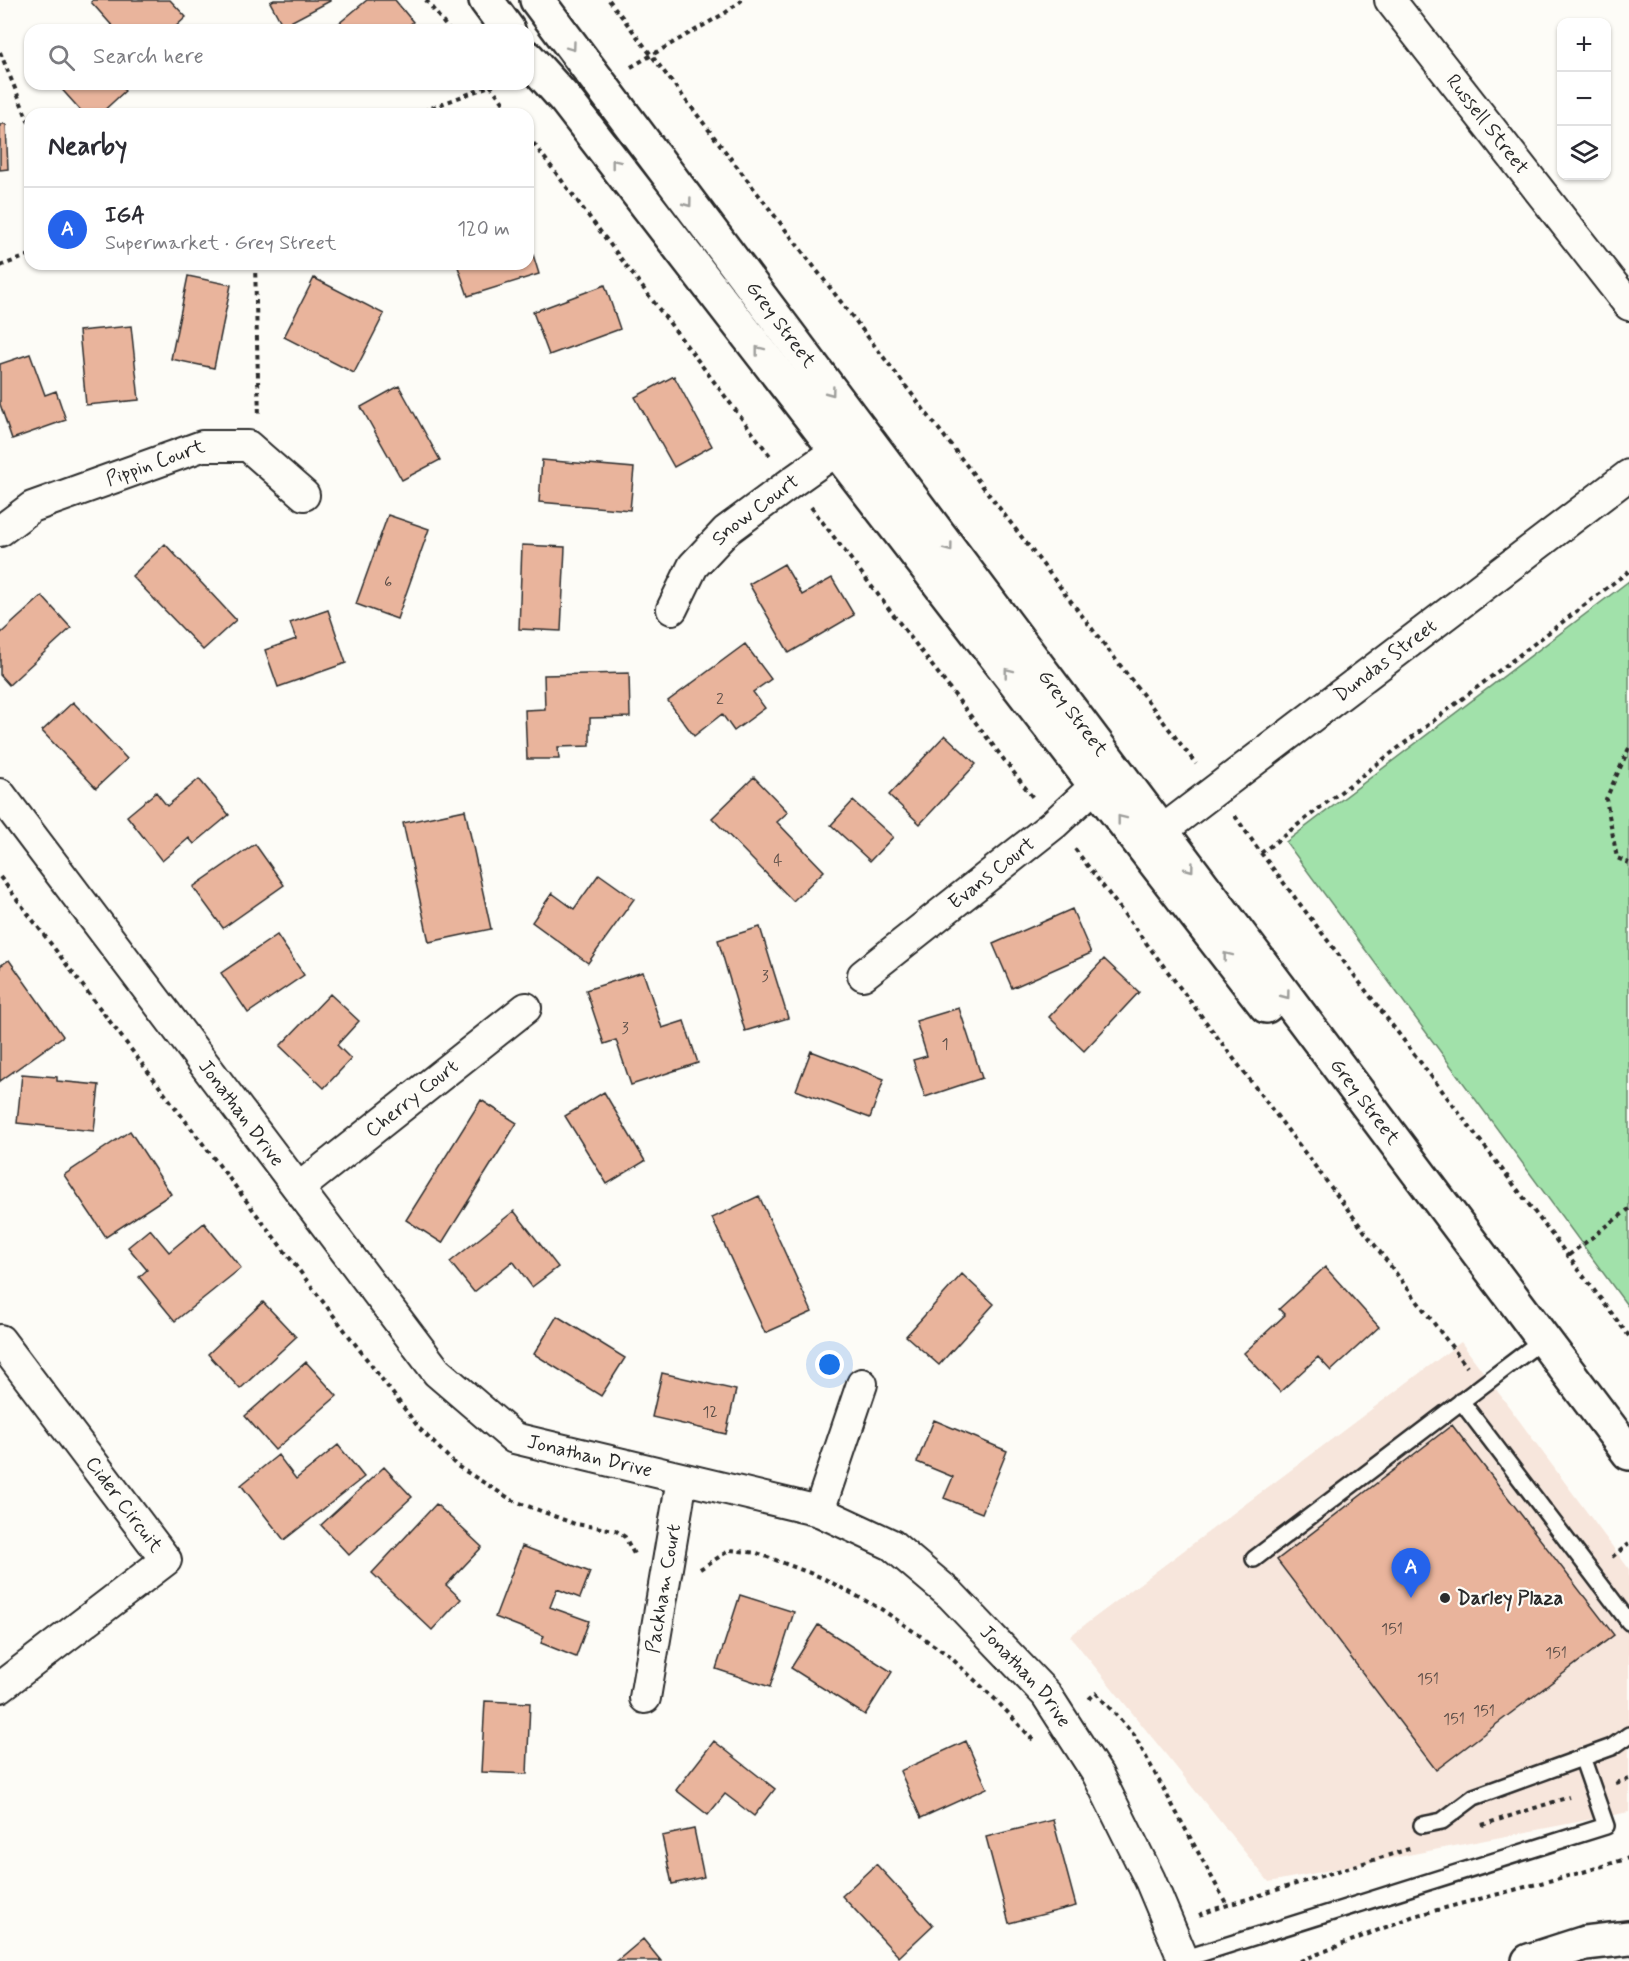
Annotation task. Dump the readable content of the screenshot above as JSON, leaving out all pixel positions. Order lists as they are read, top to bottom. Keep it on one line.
{"streets":{"street":["Russell Street","Grey Street","Pippin Court","Snow Court","Dundas Street","Evans Court","Cherry Court","Jonathan Drive","Cider Circuit","Packham Court"]},"crossings":[["Grey Street","Snow Court"],["Grey Street","Dundas Street"],["Grey Street","Evans Court"],["Cherry Court","Jonathan Drive"],["Jonathan Drive","Packham Court"]],"places":["Darley Plaza"],"house_numbers":["6","2","4","3","3","1","12","151","151","151","151","151"],"page":{"map_buttons":["+","−"],"search":"Search here","heading":"Nearby","list":[{"mark":"A","name":"IGA","note":"Supermarket · Grey Street","value":"120 m"}],"pins":"A"}}
